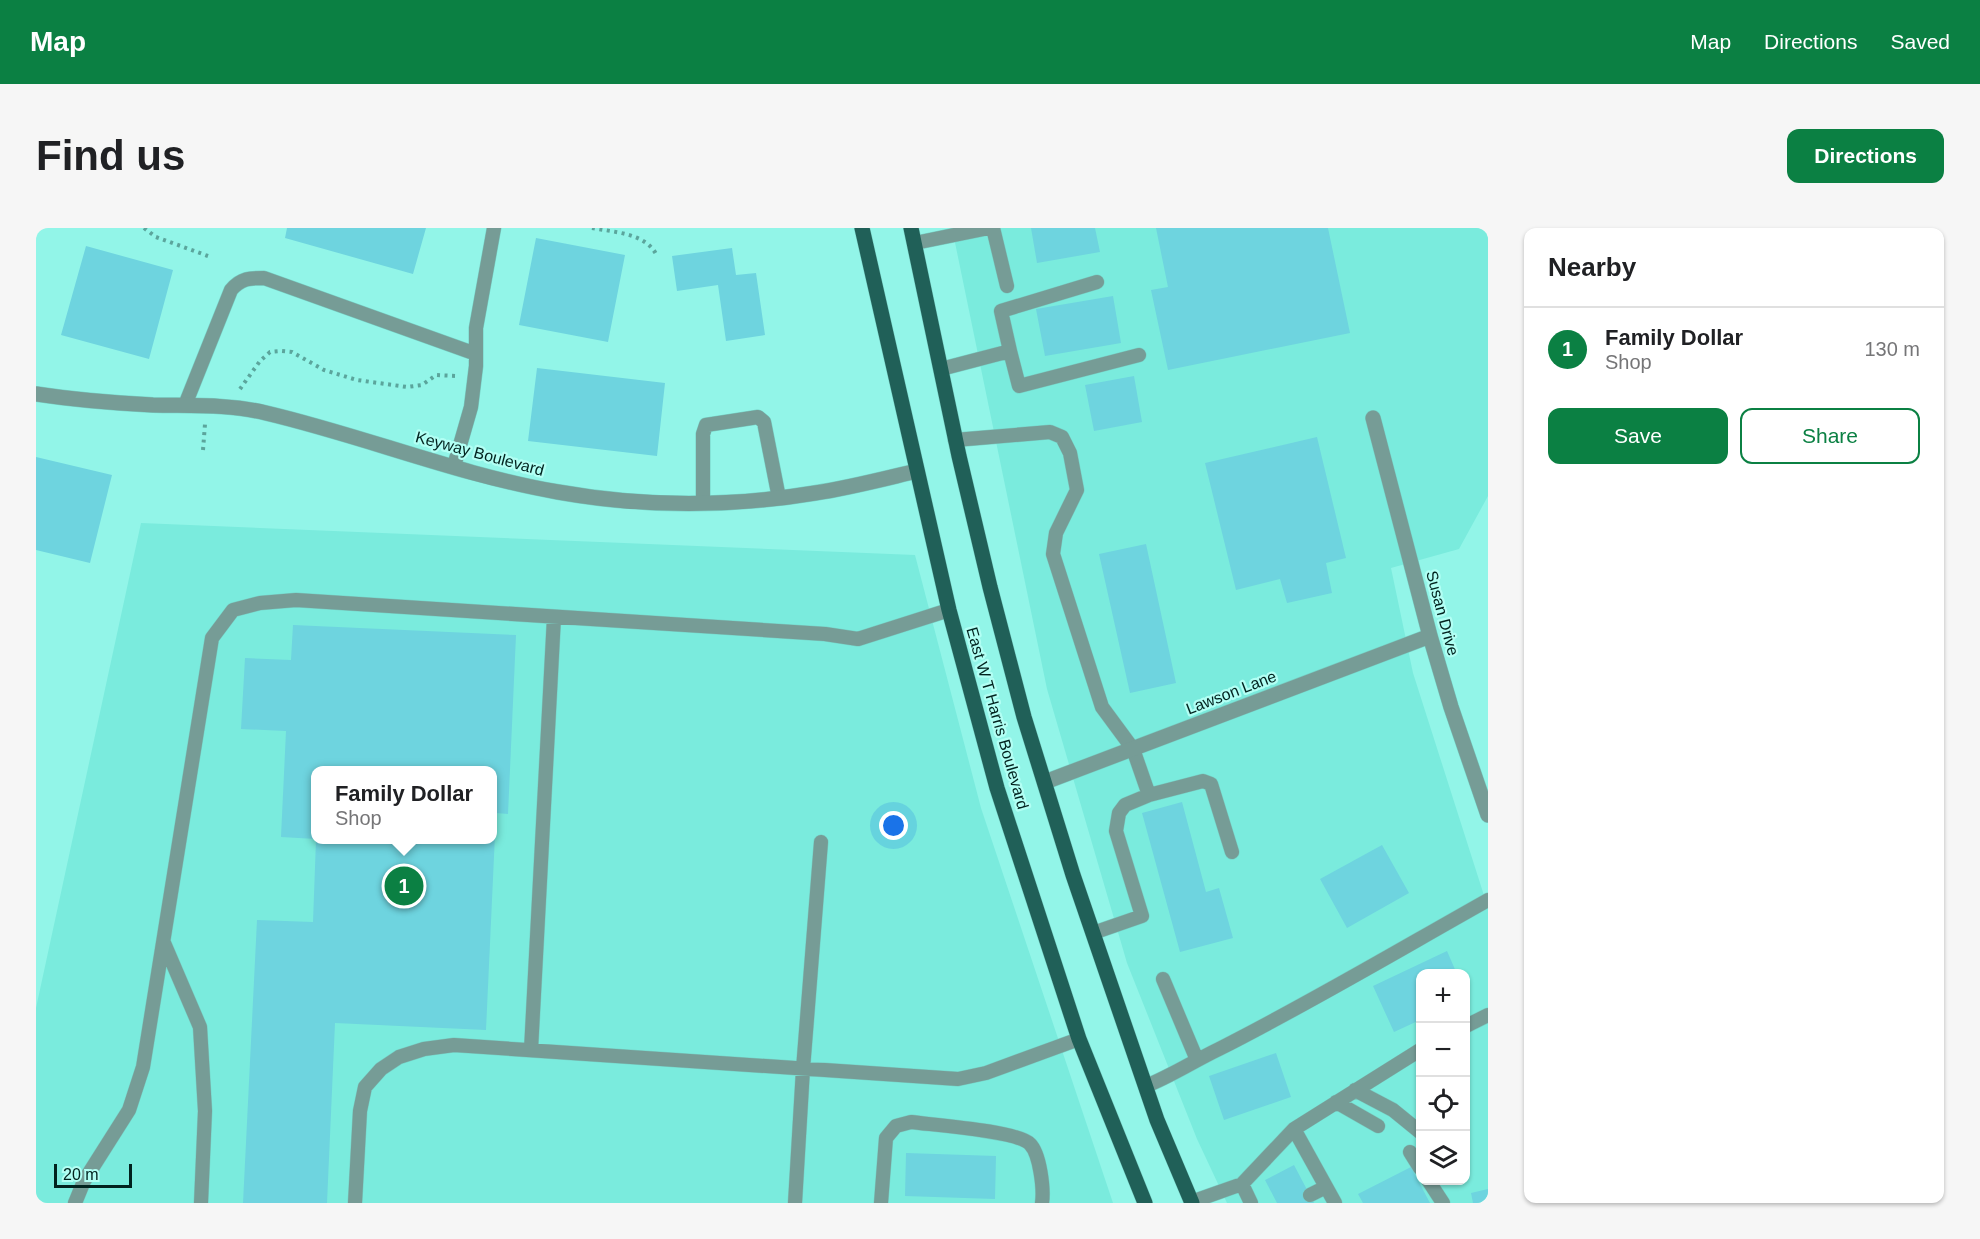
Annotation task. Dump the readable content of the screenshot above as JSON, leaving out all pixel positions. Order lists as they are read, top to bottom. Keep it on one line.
{"streets":{"main road":["East W T Harris Boulevard"],"street":["Keyway Boulevard","Susan Drive","Lawson Lane"]},"crossings":[["Keyway Boulevard","East W T Harris Boulevard"],["Susan Drive","Lawson Lane"],["Lawson Lane","East W T Harris Boulevard"]],"scale_bar":"20 m","page":{"header":"Map","nav":["Map","Directions","Saved"],"buttons":["Directions",["Save","Share"]],"title":"Find us","heading":"Nearby","list":[{"mark":"1","name":"Family Dollar","note":"Shop","value":"130 m"}],"popup":["Family Dollar","Shop"],"pins":"1","map_buttons":["+","−"],"scale":"20 m"}}
